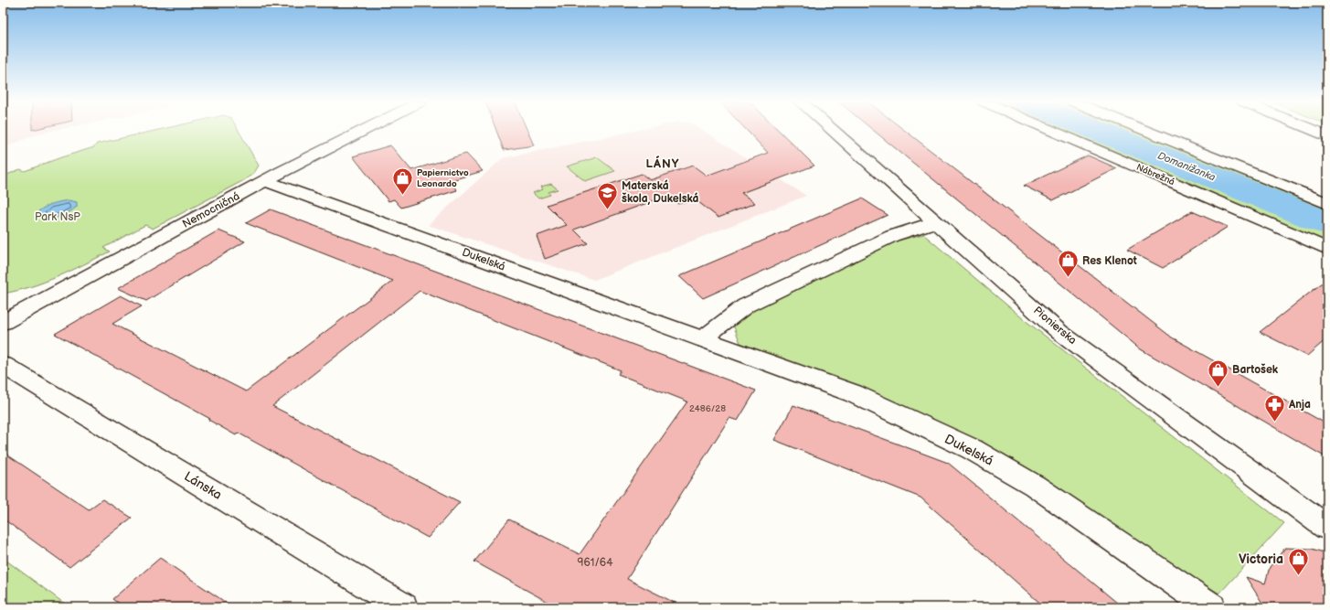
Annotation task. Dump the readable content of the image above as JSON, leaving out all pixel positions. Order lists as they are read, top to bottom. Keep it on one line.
{"streets":{"street":["Nábrežná","Nemocničná","Dukelská","Pionierska","Lánska"]},"crossings":[["Nemocničná","Dukelská"]],"districts":["LÁNY"],"water":["Domanižanka"],"parks":["Park NsP"],"places":{"shop":["Papiernictvo Leonardo","Res Klenot","Bartošek","Victoria"],"school or university":["Materská škola, Dukelská"],"pharmacy":["Anja"]},"house_numbers":["2486/28","961/64"]}
